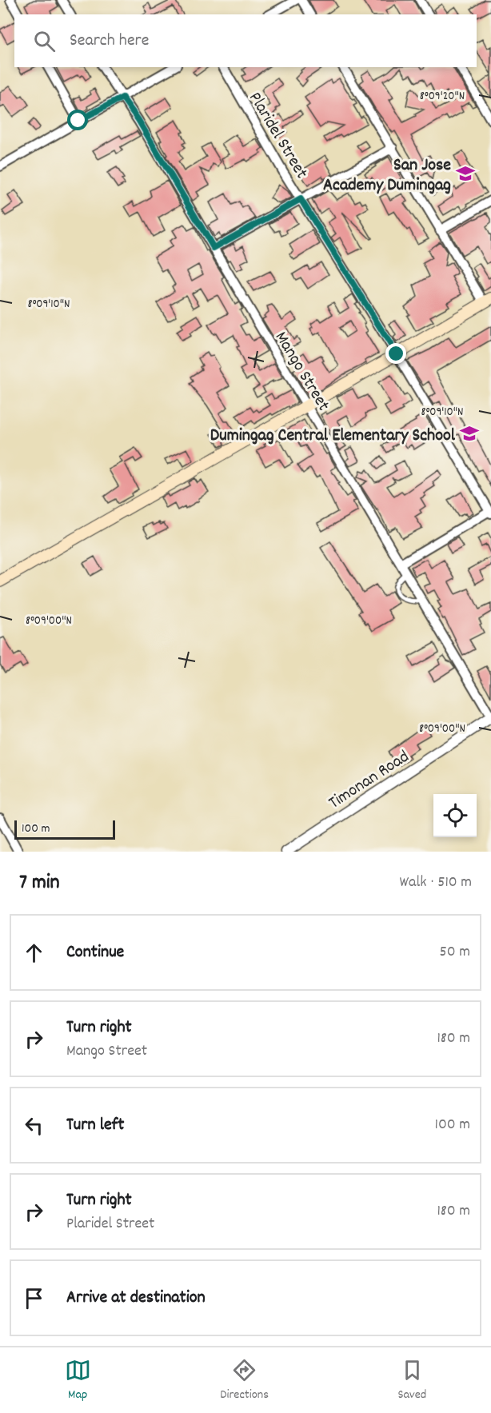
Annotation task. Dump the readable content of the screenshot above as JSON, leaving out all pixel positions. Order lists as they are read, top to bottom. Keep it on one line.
{"streets":{"street":["Plaridel Street","Mango Street","Timonan Road"]},"crossings":[["Mango Street","Timonan Road"]],"places":{"school or university":["San Jose Academy Dumingag","Dumingag Central Elementary School"]},"scale_bar":"100 m","page":{"search":"Search here","scale":"100 m","heading":["7 min","Walk · 510 m"],"list":[["Continue","50 m"],["Turn right","Mango Street","180 m"],["Turn left","100 m"],["Turn right","Plaridel Street","180 m"],"Arrive at destination"],"nav":["Map","Directions","Saved"]},"coordinates":["8°09'20\"N","8°09'10\"N","8°09'00\"N"]}
